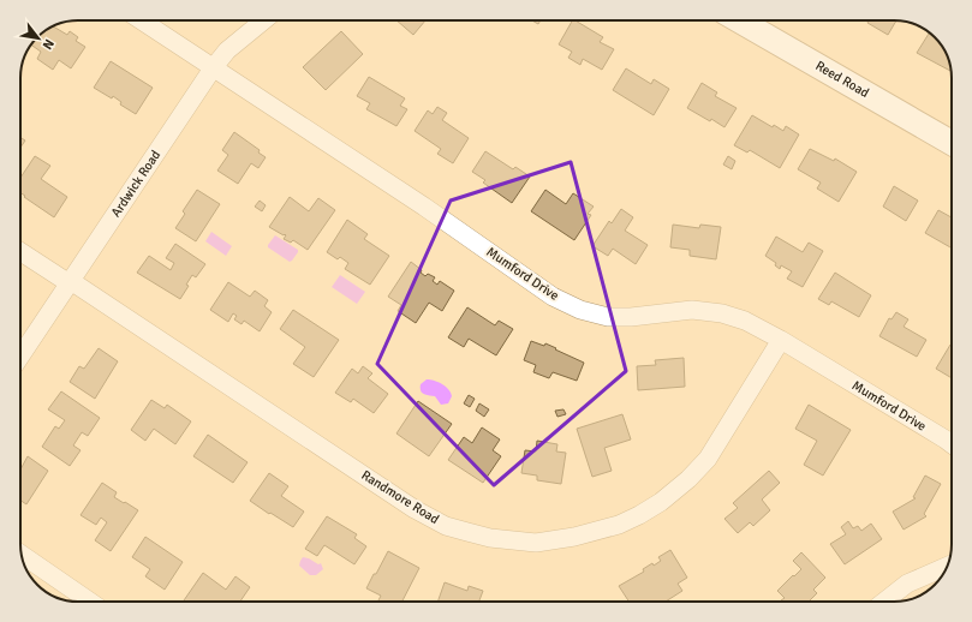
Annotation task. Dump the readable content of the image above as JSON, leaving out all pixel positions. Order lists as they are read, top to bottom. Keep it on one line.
{"streets":{"main road":["Reed Road"],"street":["Ardwick Road","Mumford Drive","Randmore Road"]},"crossings":[["Ardwick Road","Mumford Drive"],["Ardwick Road","Randmore Road"],["Mumford Drive","Randmore Road"]],"north":"bottom right"}
